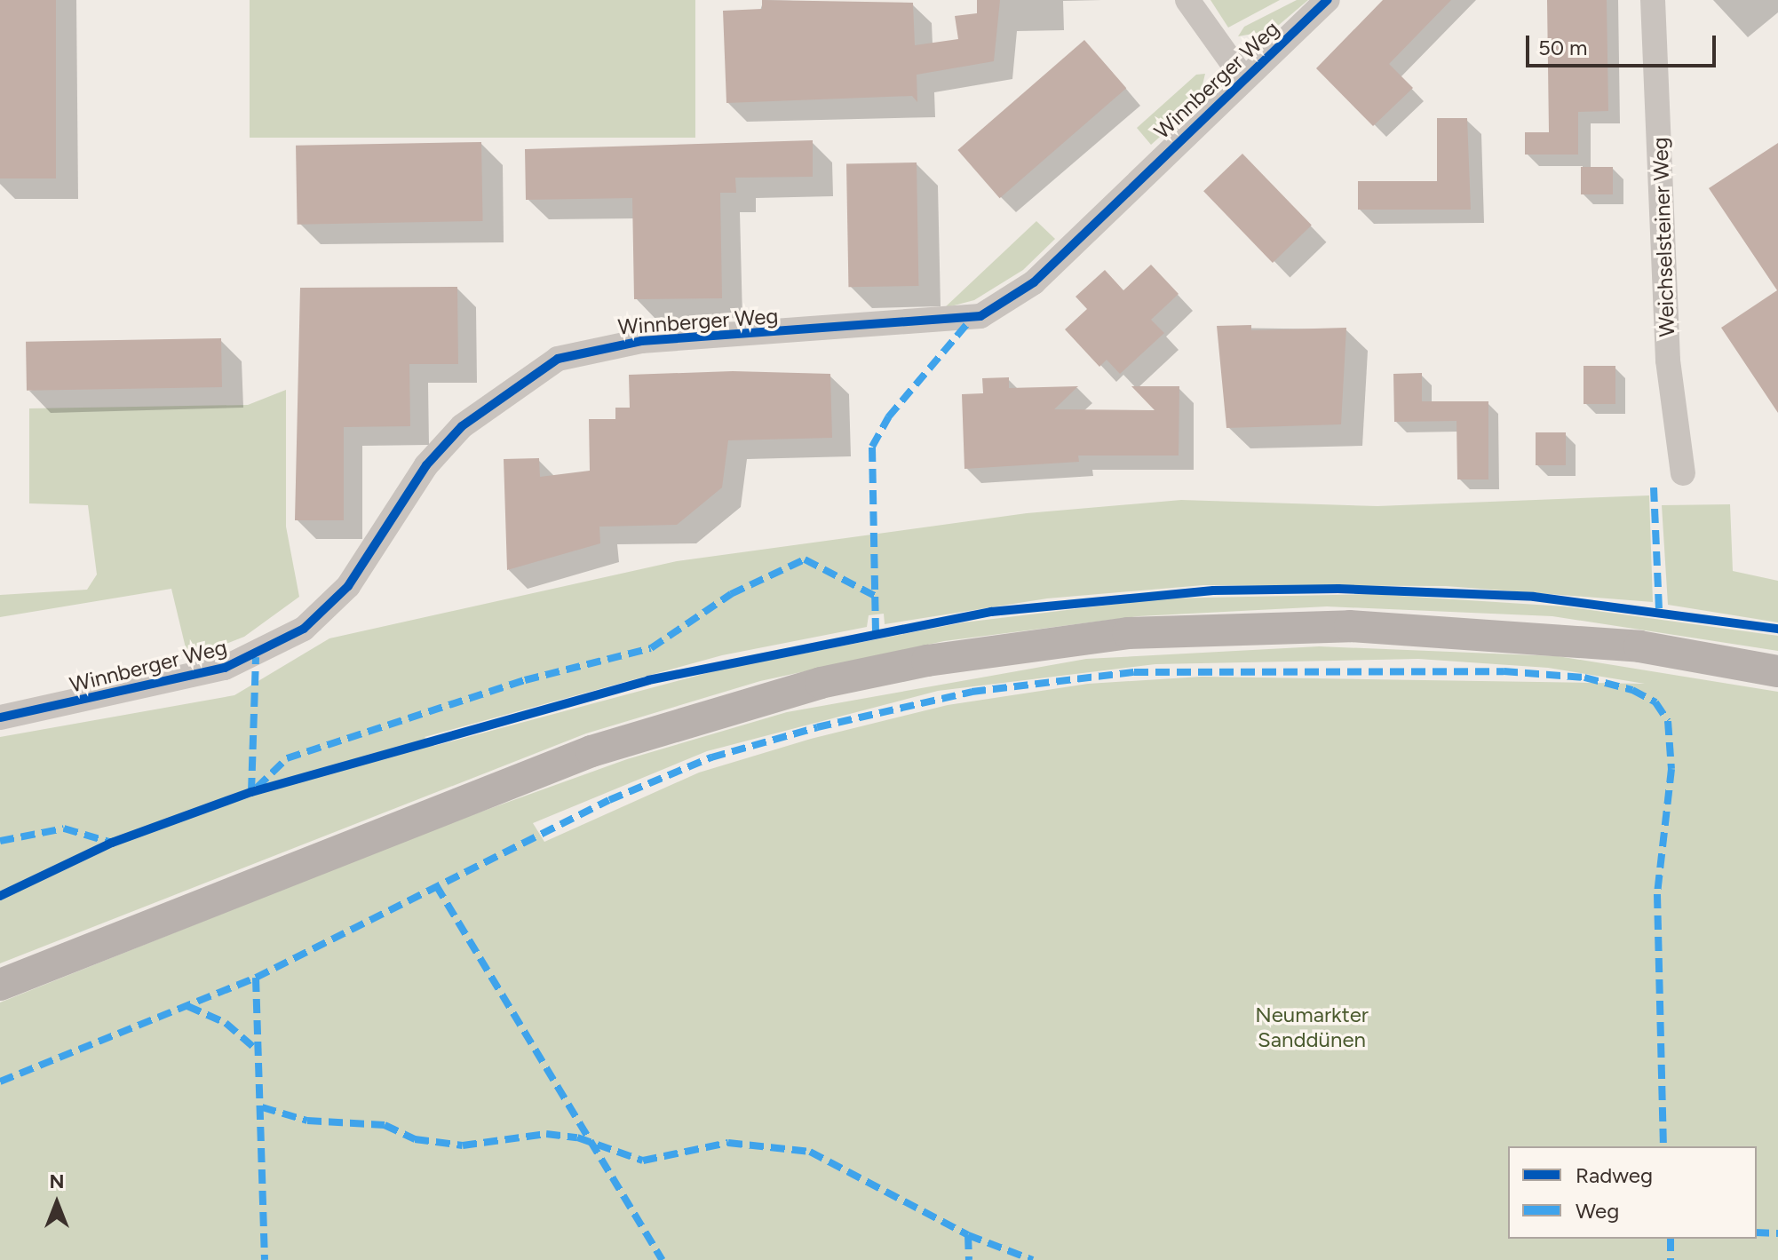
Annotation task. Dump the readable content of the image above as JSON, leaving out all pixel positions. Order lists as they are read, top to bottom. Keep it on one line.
{"streets":{"street":["Winnberger Weg","Weichselsteiner Weg"]},"parks":["Neumarkter Sanddünen"],"legend":["Radweg","Weg"],"scale_bar":"50 m","north":"top"}
